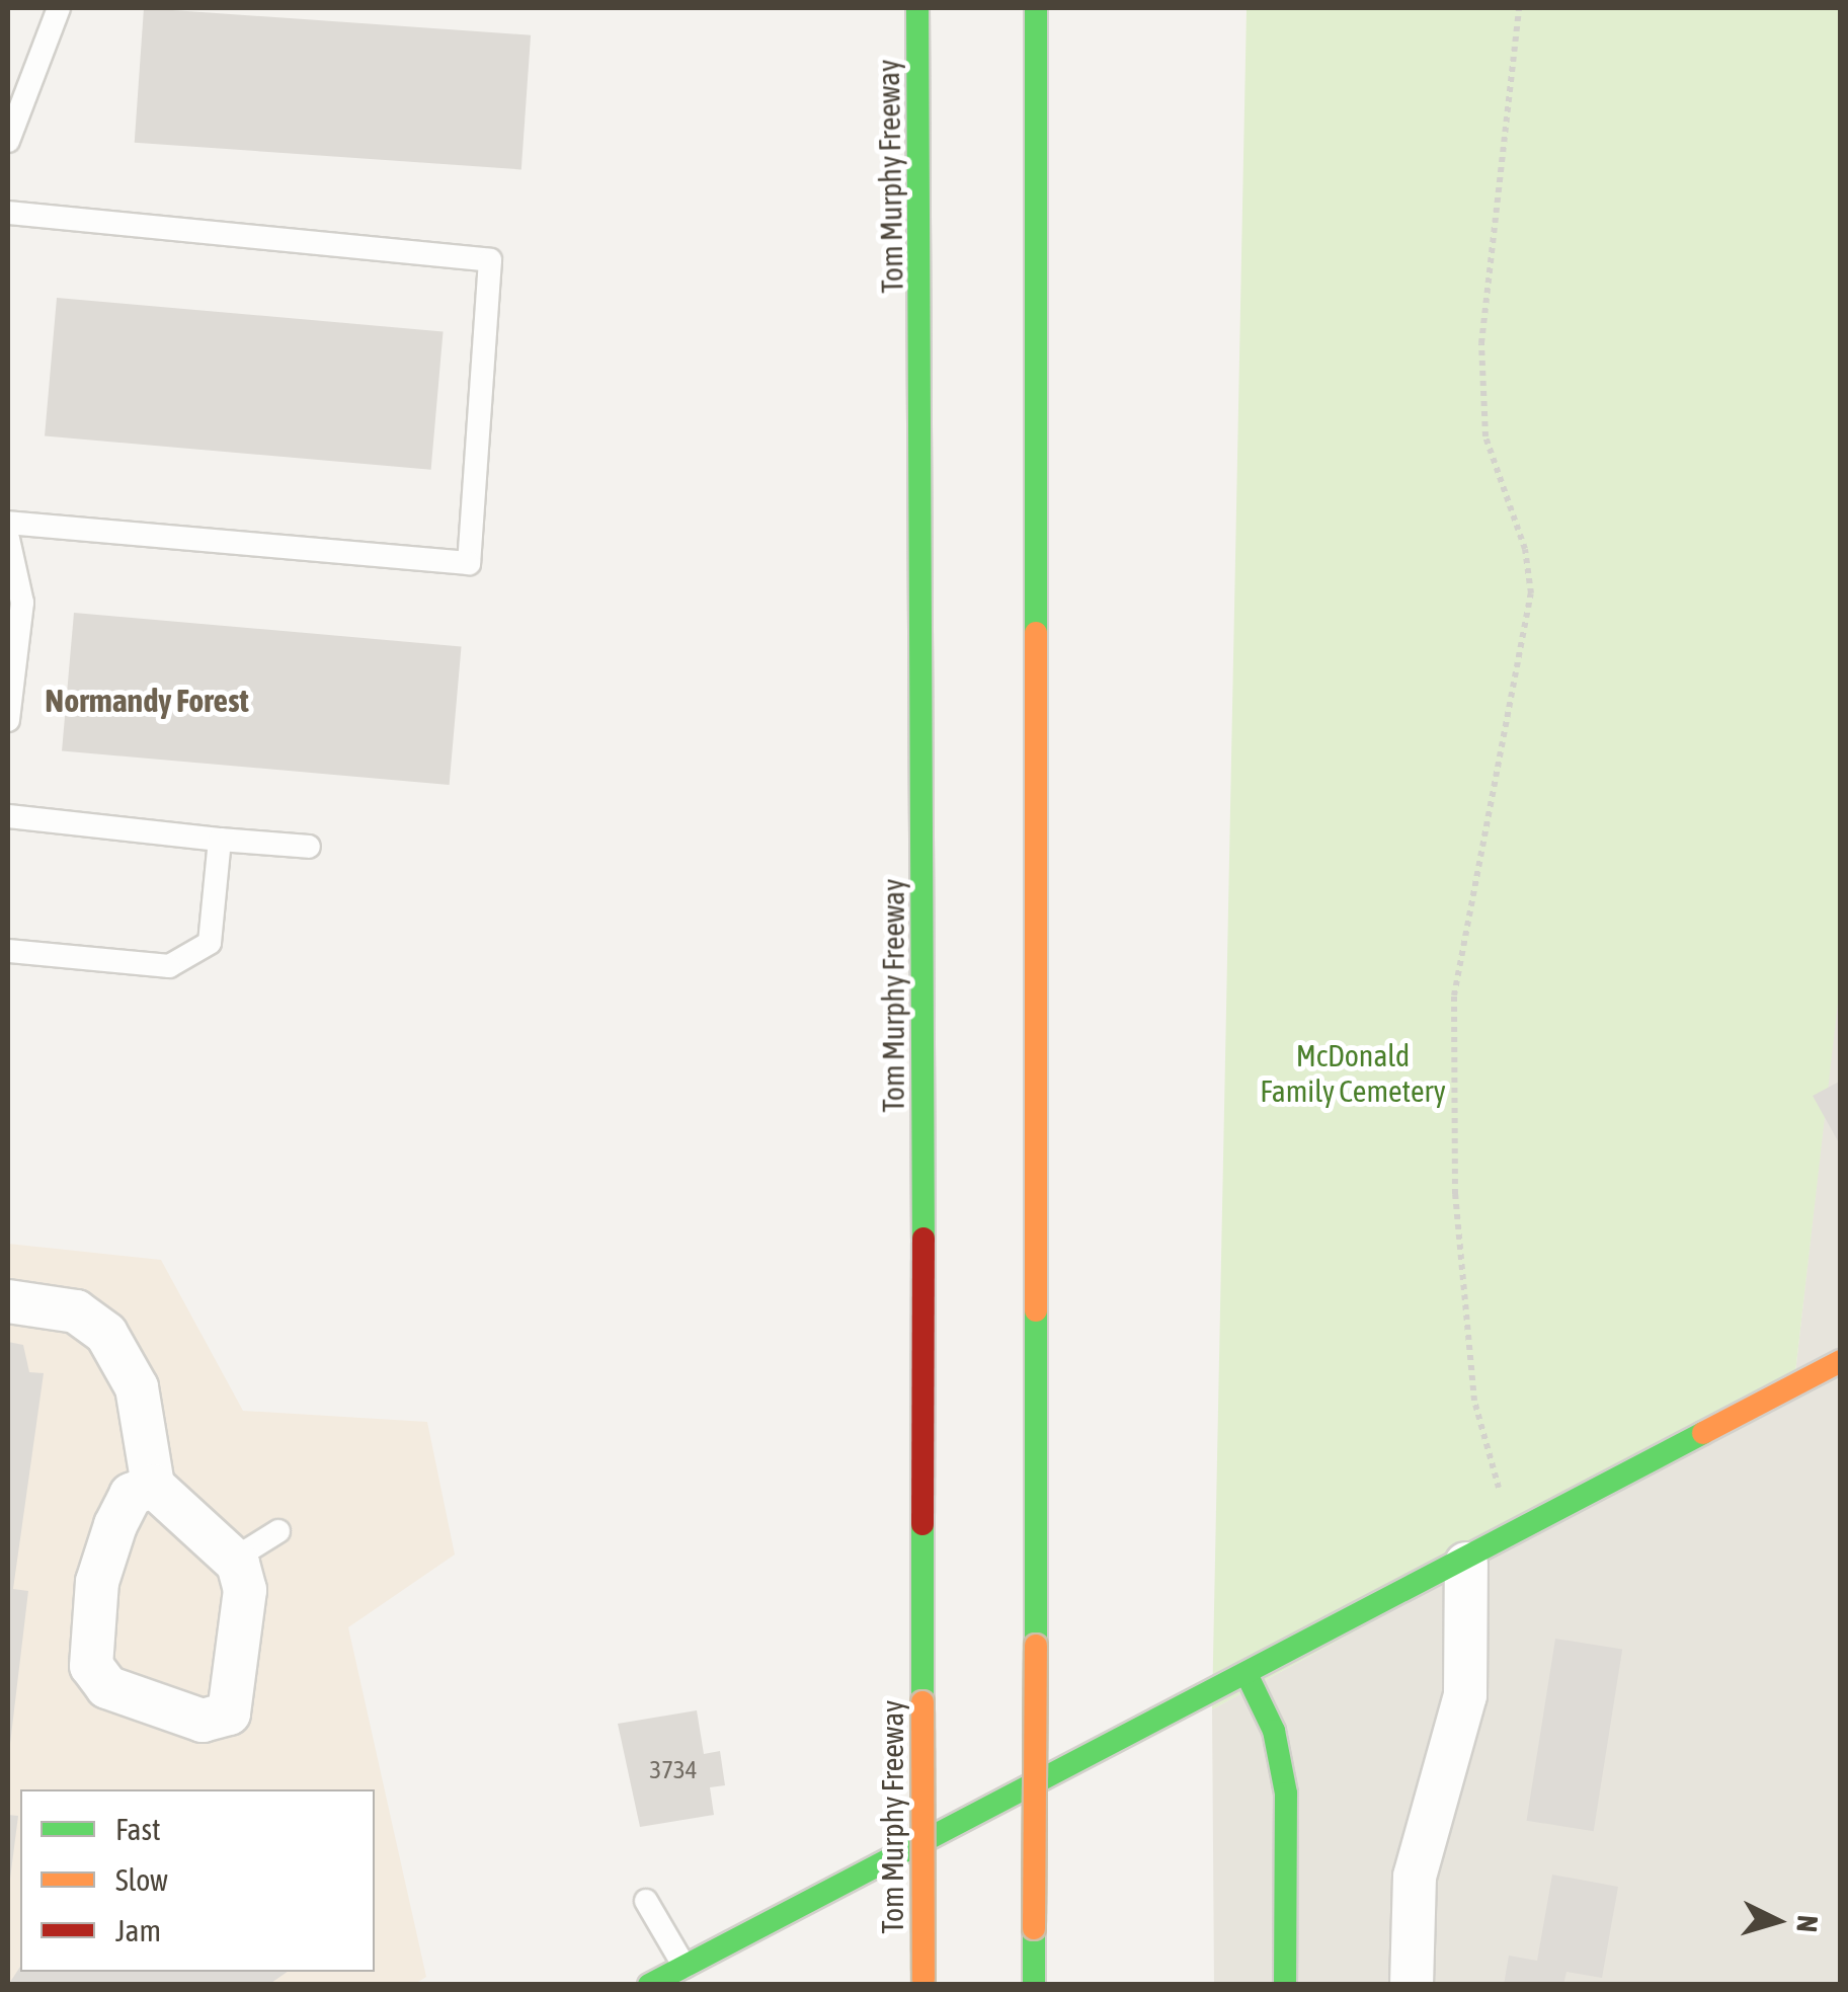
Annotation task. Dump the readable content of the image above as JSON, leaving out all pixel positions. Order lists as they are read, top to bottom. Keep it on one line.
{"streets":{"main road":["Tom Murphy Freeway"]},"districts":["Normandy Forest"],"parks":["McDonald Family Cemetery"],"house_numbers":["3734"],"legend":["Fast","Slow","Jam"],"north":"right"}
